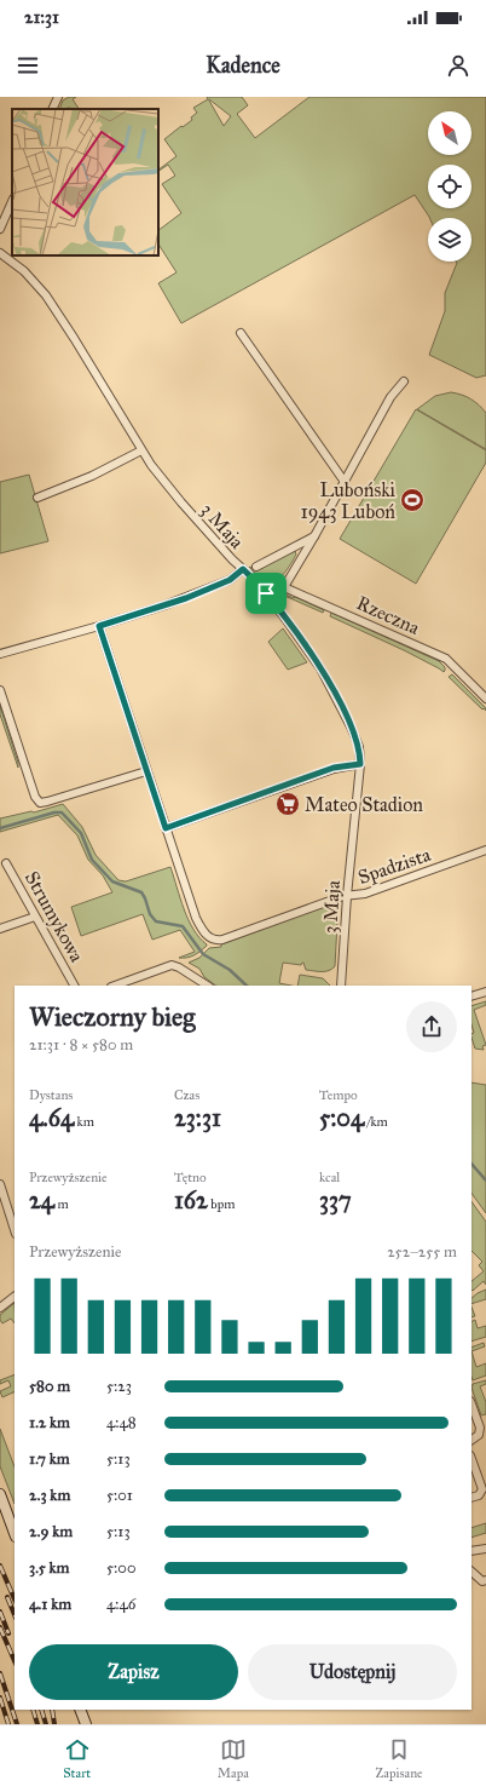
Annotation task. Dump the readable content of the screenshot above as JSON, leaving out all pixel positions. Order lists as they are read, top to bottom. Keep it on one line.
{"streets":{"street":["3 Maja","Rzeczna","Spadzista","Strumykowa"]},"crossings":[["3 Maja","Spadzista"]],"places":{"sports":["Luboński 1943 Luboń"],"supermarket":["Mateo Stadion"]},"north":"top left","page":{"status":"21:31","header":"Kadence","heading":["Wieczorny bieg","21:31 · 8 × 580 m"],"stats":[["Dystans","4.64 km"],["Czas","23:31"],["Tempo","5:04 /km"],["Przewyższenie","24 m"],["Tętno","162 bpm"],["kcal","337"]],"chart":["Przewyższenie","252–255 m"],"list":[{"name":"580 m","note":"5:23"},{"name":"1.2 km","note":"4:48"},{"name":"1.7 km","note":"5:13"},{"name":"2.3 km","note":"5:01"},{"name":"2.9 km","note":"5:13"},{"name":"3.5 km","note":"5:00"},{"name":"4.1 km","note":"4:46"}],"buttons":["Zapisz","Udostępnij"],"tabs":["Start","Mapa","Zapisane"]}}
